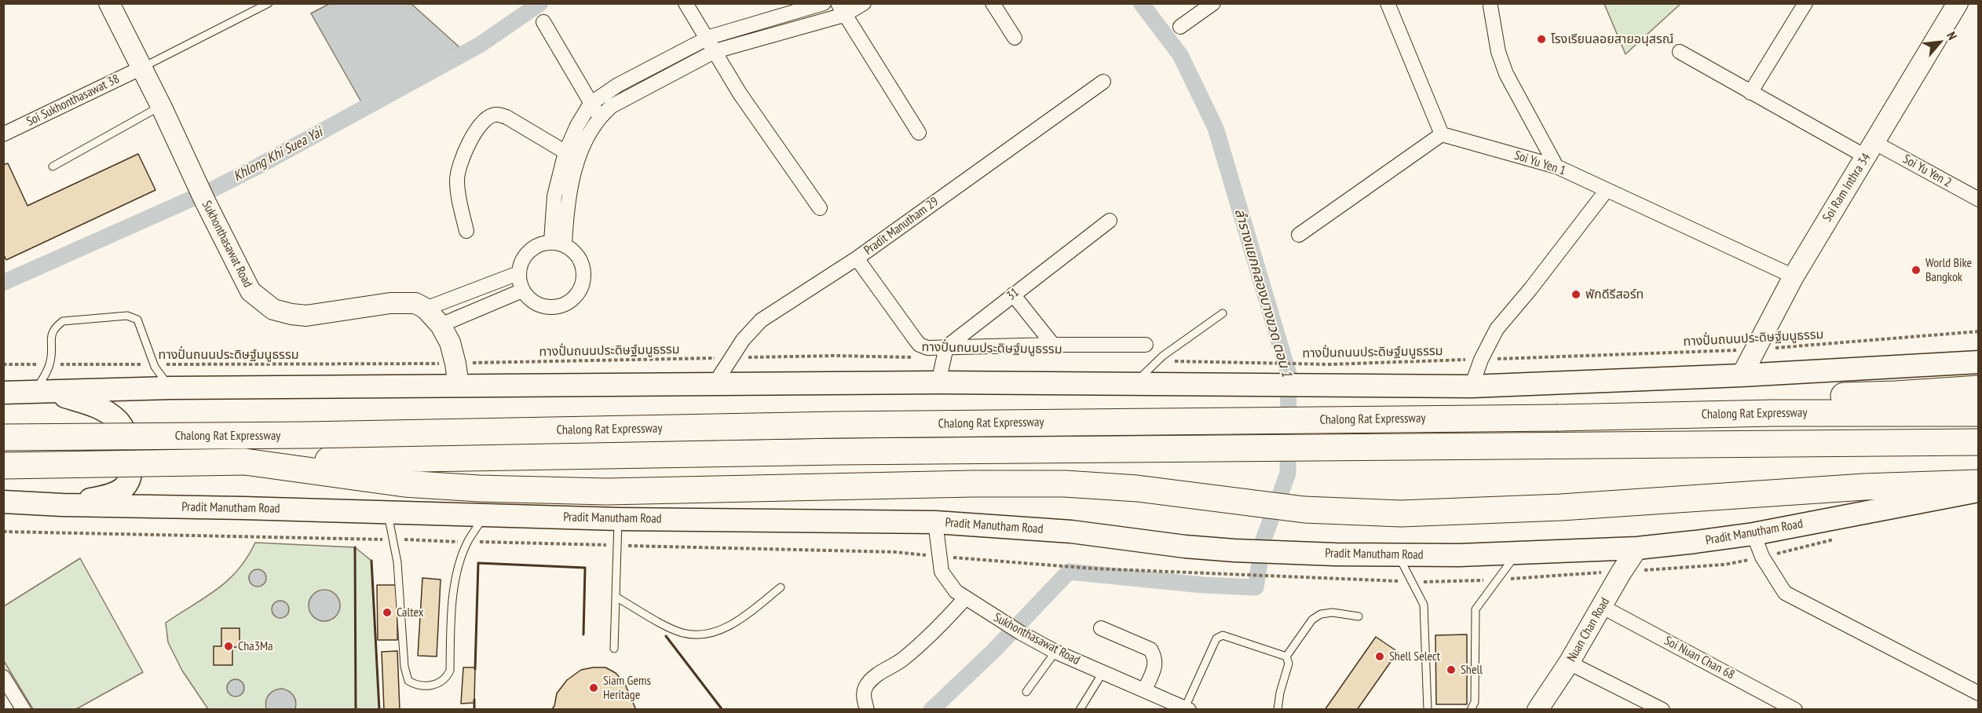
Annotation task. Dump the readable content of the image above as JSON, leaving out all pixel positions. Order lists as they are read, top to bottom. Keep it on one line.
{"streets":{"highway":["Chalong Rat Expressway"],"main road":["Soi Ram Inthra 34","Sukhonthasawat Road","Pradit Manutham Road","Nuan Chan Road"],"street":["Soi Sukhonthasawat 38","Soi Yu Yen 1","Soi Yu Yen 2","Pradit Manutham 29","31","Soi Nuan Chan 68"],"path":["ทางปั่นถนนประดิษฐ์มนูธรรม"]},"crossings":[["Soi Sukhonthasawat 38","Sukhonthasawat Road"],["Soi Yu Yen 1","Soi Ram Inthra 34"],["Soi Yu Yen 2","Soi Ram Inthra 34"],["Soi Ram Inthra 34","ทางปั่นถนนประดิษฐ์มนูธรรม"],["Pradit Manutham 29","ทางปั่นถนนประดิษฐ์มนูธรรม"],["Sukhonthasawat Road","Pradit Manutham Road"],["31","ทางปั่นถนนประดิษฐ์มนูธรรม"],["Pradit Manutham Road","Nuan Chan Road"],["Nuan Chan Road","Soi Nuan Chan 68"]],"water":["Khlong Khi Suea Yai","ลำรางแยกคลองบางขวด ตอน 1"],"places":["โรงเรียนลอยสายอนุสรณ์","World Bike Bangkok","พักดีรีสอร์ท","Caltex","Cha3Ma","Shell Select","Shell","Siam Gems Heritage"],"north":"top right"}
